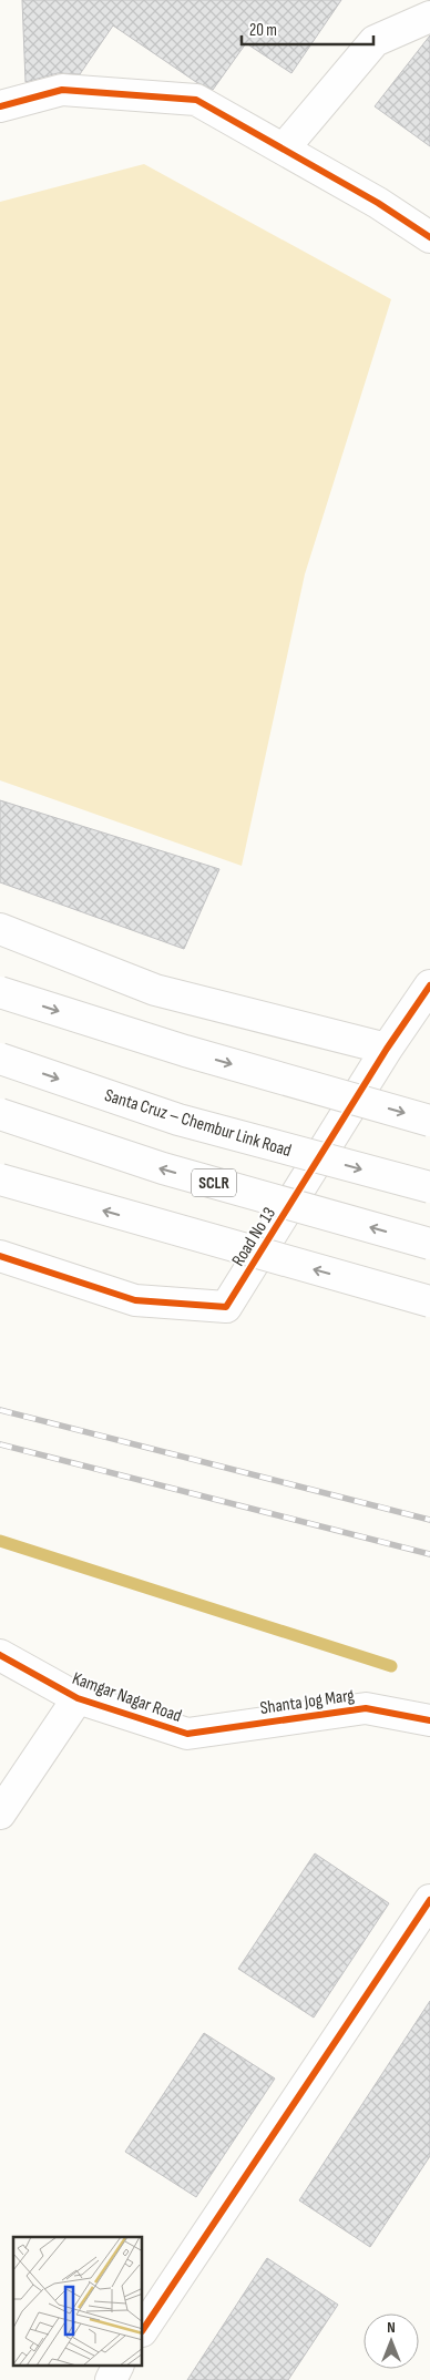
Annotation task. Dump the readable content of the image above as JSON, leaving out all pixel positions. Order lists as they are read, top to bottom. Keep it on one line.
{"streets":{"main road":["Santa Cruz – Chembur Link Road","SCLR","Road No 13","Kamgar Nagar Road","Shanta Jog Marg"]},"crossings":[["Kamgar Nagar Road","Shanta Jog Marg"]],"scale_bar":"20 m","north":"top"}
